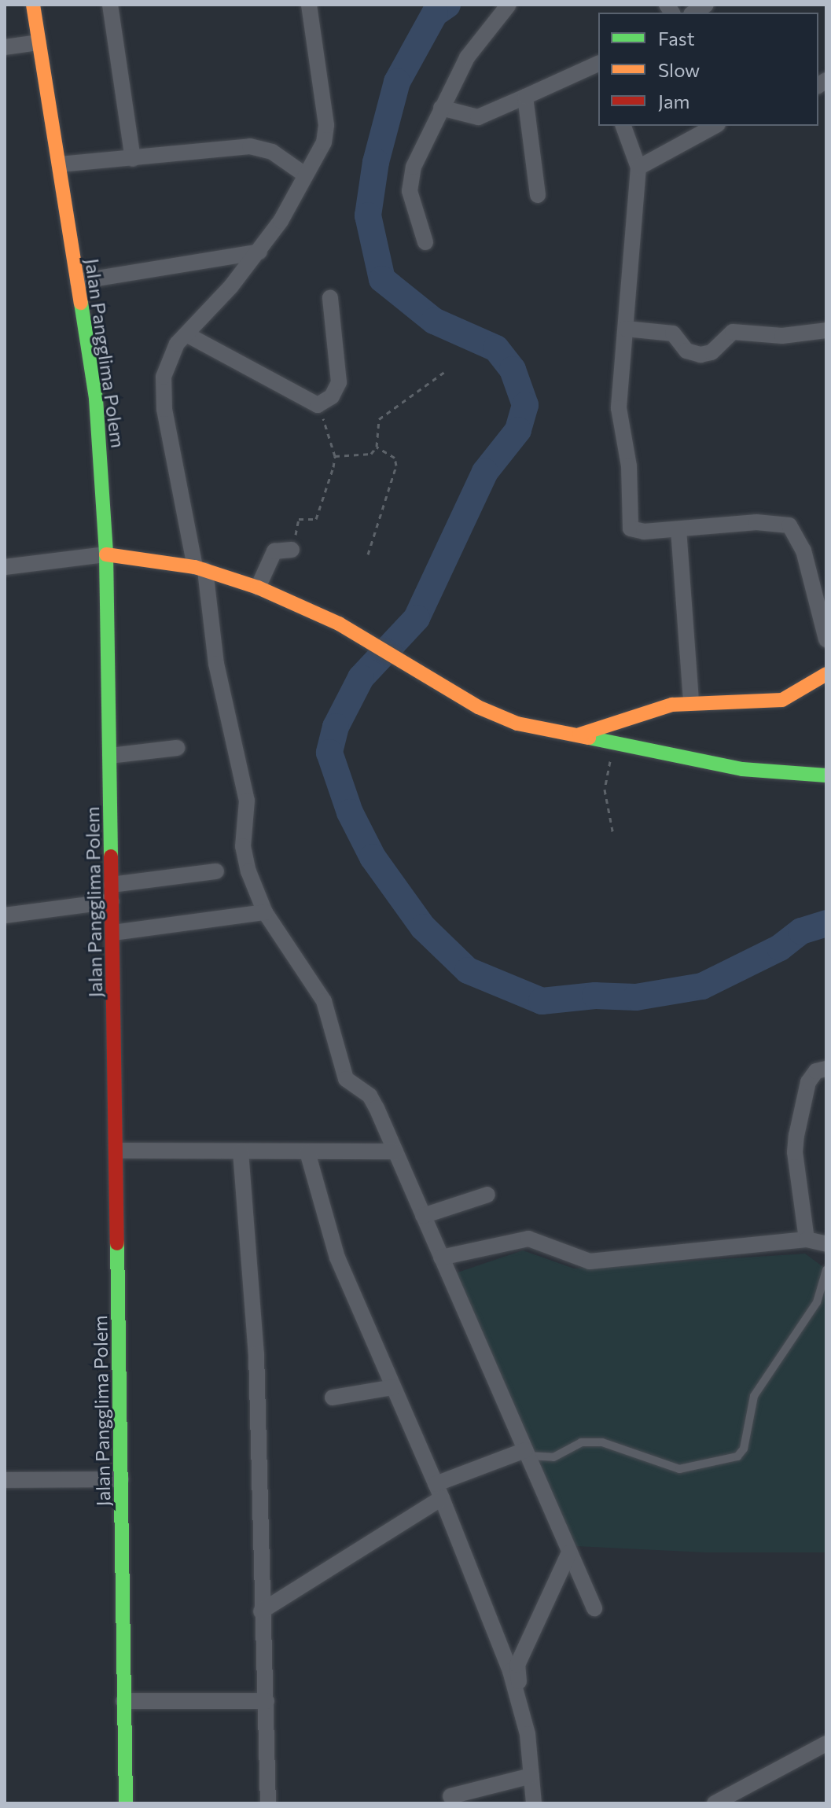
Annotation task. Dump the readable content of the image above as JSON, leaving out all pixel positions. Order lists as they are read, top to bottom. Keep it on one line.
{"streets":{"street":["Jalan Pangglima Polem"]},"legend":["Fast","Slow","Jam"]}
